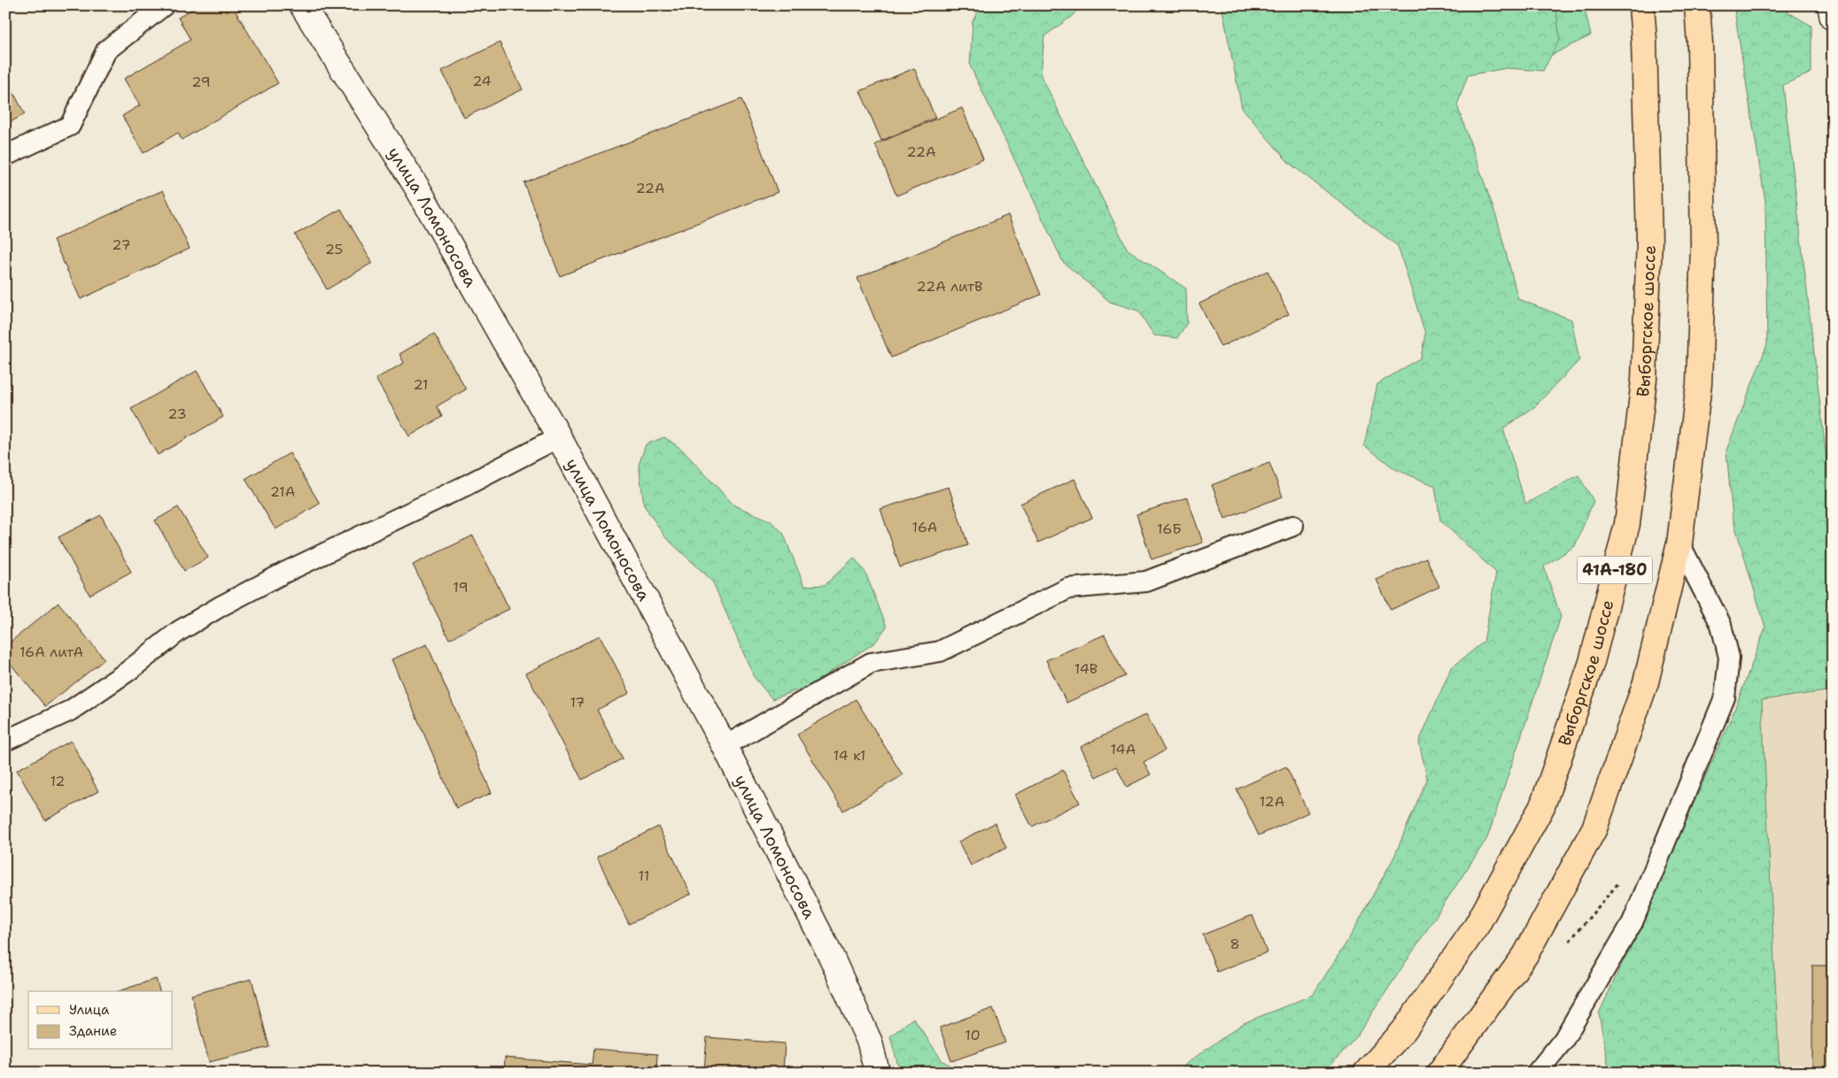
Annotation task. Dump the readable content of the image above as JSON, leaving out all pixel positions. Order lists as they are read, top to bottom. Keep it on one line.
{"streets":{"main road":["Выборгское шоссе","41А-180"],"street":["улица Ломоносова"]},"house_numbers":["24","29","22А","22А","27","25","22А литВ","21","23","21А","16А","16Б","19","16А литА","14В","17","14А","14 к1","12","12А","11","8","10"],"legend":["Улица","Здание"]}
